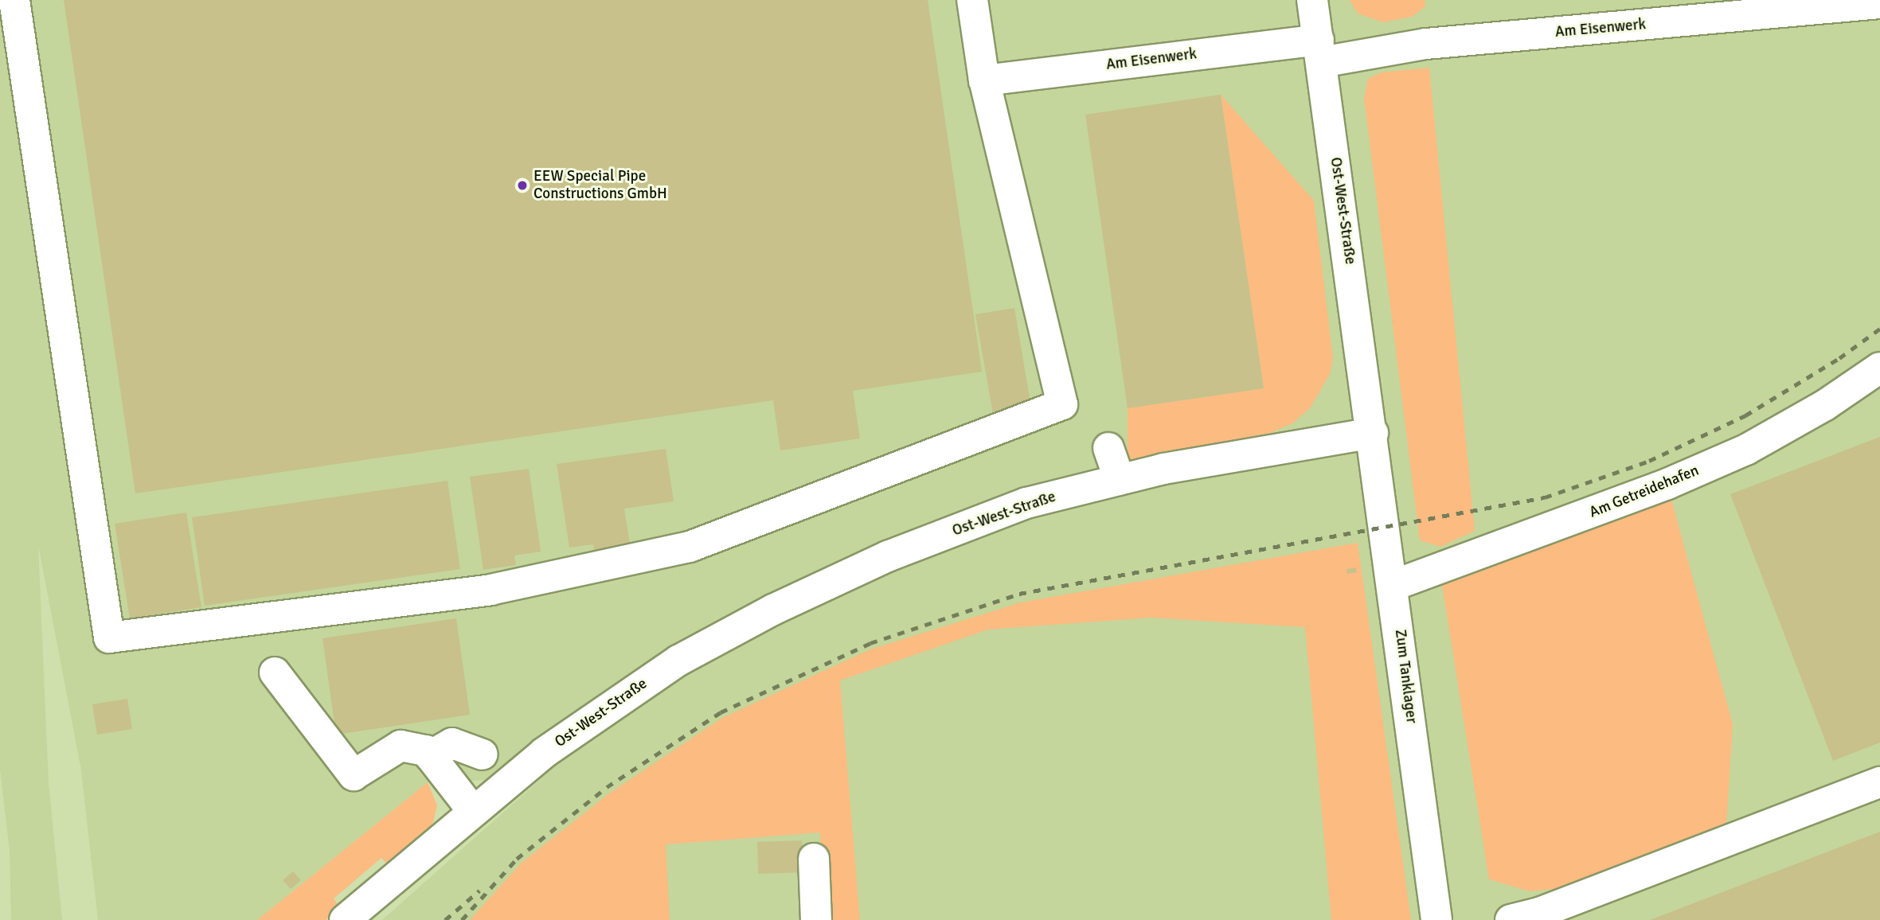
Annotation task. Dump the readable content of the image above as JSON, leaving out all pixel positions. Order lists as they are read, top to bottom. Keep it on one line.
{"streets":{"street":["Am Eisenwerk","Ost-West-Straße","Am Getreidehafen","Zum Tanklager"]},"crossings":[["Am Eisenwerk","Ost-West-Straße"],["Ost-West-Straße","Zum Tanklager"],["Am Getreidehafen","Zum Tanklager"]],"places":["EEW Special Pipe Constructions GmbH"]}
